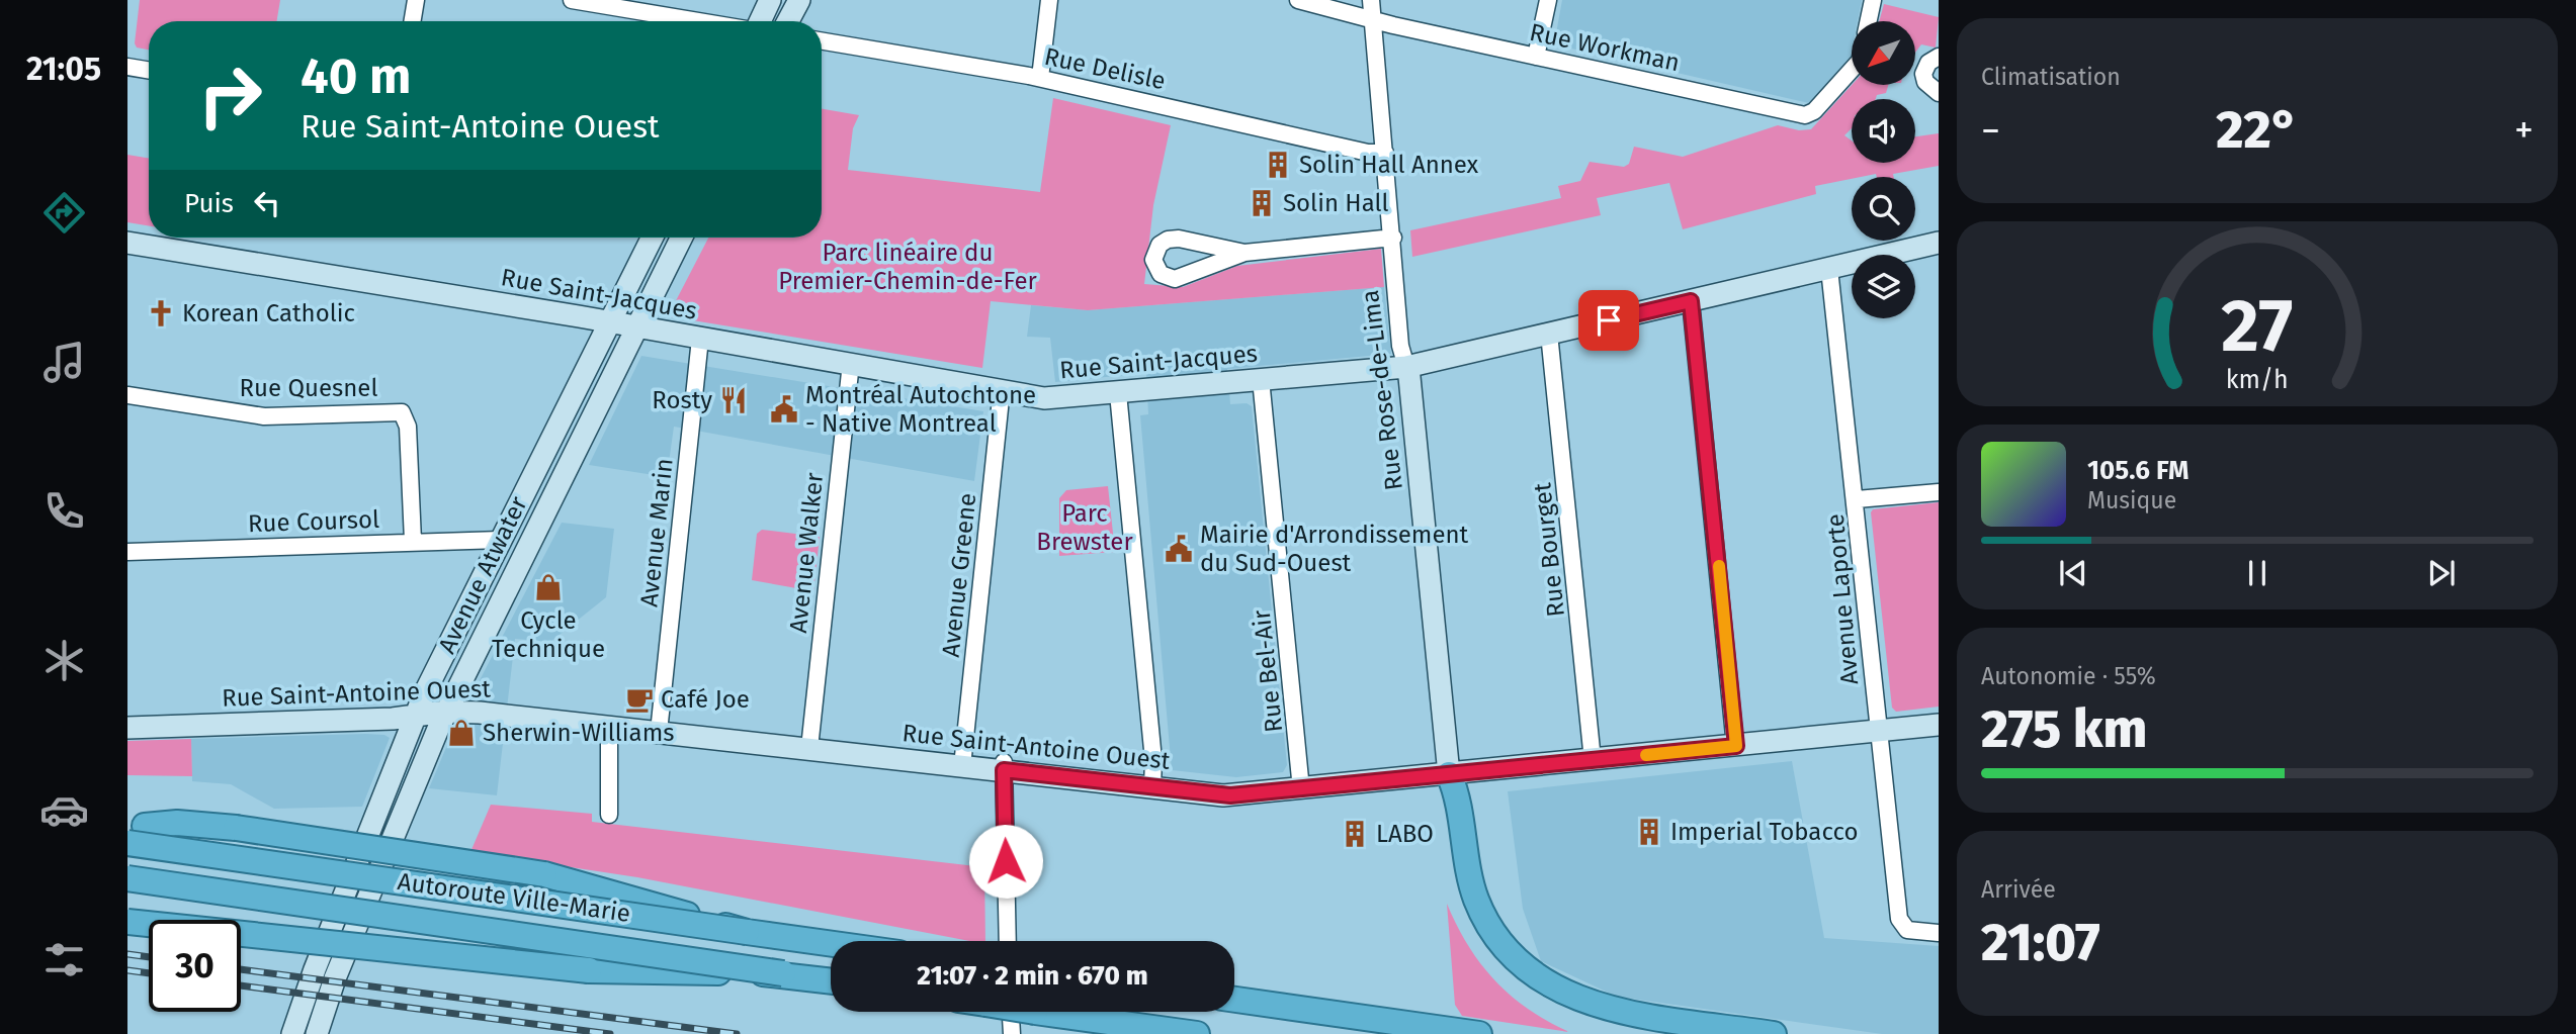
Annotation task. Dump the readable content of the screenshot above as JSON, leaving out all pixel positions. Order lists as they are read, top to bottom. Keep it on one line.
{"streets":{"highway":["Autoroute Ville-Marie"],"main road":["Rue Saint-Jacques","Rue Rose-de-Lima","Avenue Atwater","Rue Saint-Antoine Ouest"],"street":["Rue Workman","Rue Delisle","Rue Quesnel","Rue Coursol","Avenue Marin","Rue Bourget","Avenue Walker","Avenue Greene","Avenue Laporte","Rue Bel-Air"]},"crossings":[["Rue Workman","Rue Rose-de-Lima"],["Rue Delisle","Rue Rose-de-Lima"],["Rue Saint-Jacques","Rue Rose-de-Lima"],["Rue Saint-Jacques","Avenue Marin"],["Rue Saint-Jacques","Rue Bourget"],["Rue Saint-Jacques","Avenue Walker"],["Rue Saint-Jacques","Avenue Atwater"],["Rue Saint-Jacques","Avenue Greene"],["Rue Saint-Jacques","Avenue Laporte"],["Rue Saint-Jacques","Rue Bel-Air"],["Rue Quesnel","Rue Coursol"],["Rue Rose-de-Lima","Rue Saint-Antoine Ouest"],["Rue Coursol","Avenue Atwater"],["Avenue Marin","Rue Saint-Antoine Ouest"],["Rue Bourget","Rue Saint-Antoine Ouest"],["Avenue Walker","Rue Saint-Antoine Ouest"],["Avenue Atwater","Rue Saint-Antoine Ouest"],["Avenue Greene","Rue Saint-Antoine Ouest"],["Avenue Laporte","Rue Saint-Antoine Ouest"],["Rue Bel-Air","Rue Saint-Antoine Ouest"]],"parks":["Parc linéaire du Premier-Chemin-de-Fer","Parc Brewster"],"places":{"building":["Solin Hall Annex","Solin Hall","Imperial Tobacco","LABO"],"church":["Korean Catholic"],"restaurant":["Rosty"],"public building":["Montréal Autochtone - Native Montreal","Mairie d'Arrondissement du Sud-Ouest"],"shop":["Cycle Technique","Sherwin-Williams"],"cafe":["Café Joe"]},"north":"bottom left","page":{"tabs":"21:05","tile":["Climatisation",["Autonomie · 55%","275 km"],["Arrivée","21:07"]],"turn":["40 m","Rue Saint-Antoine Ouest"],"heat":["−","22°","+"],"then":"Puis","song":["105.6 FM","Musique"],"limit":"30","trip":"21:07 · 2 min · 670 m","gauge":["27","km/h"]}}
